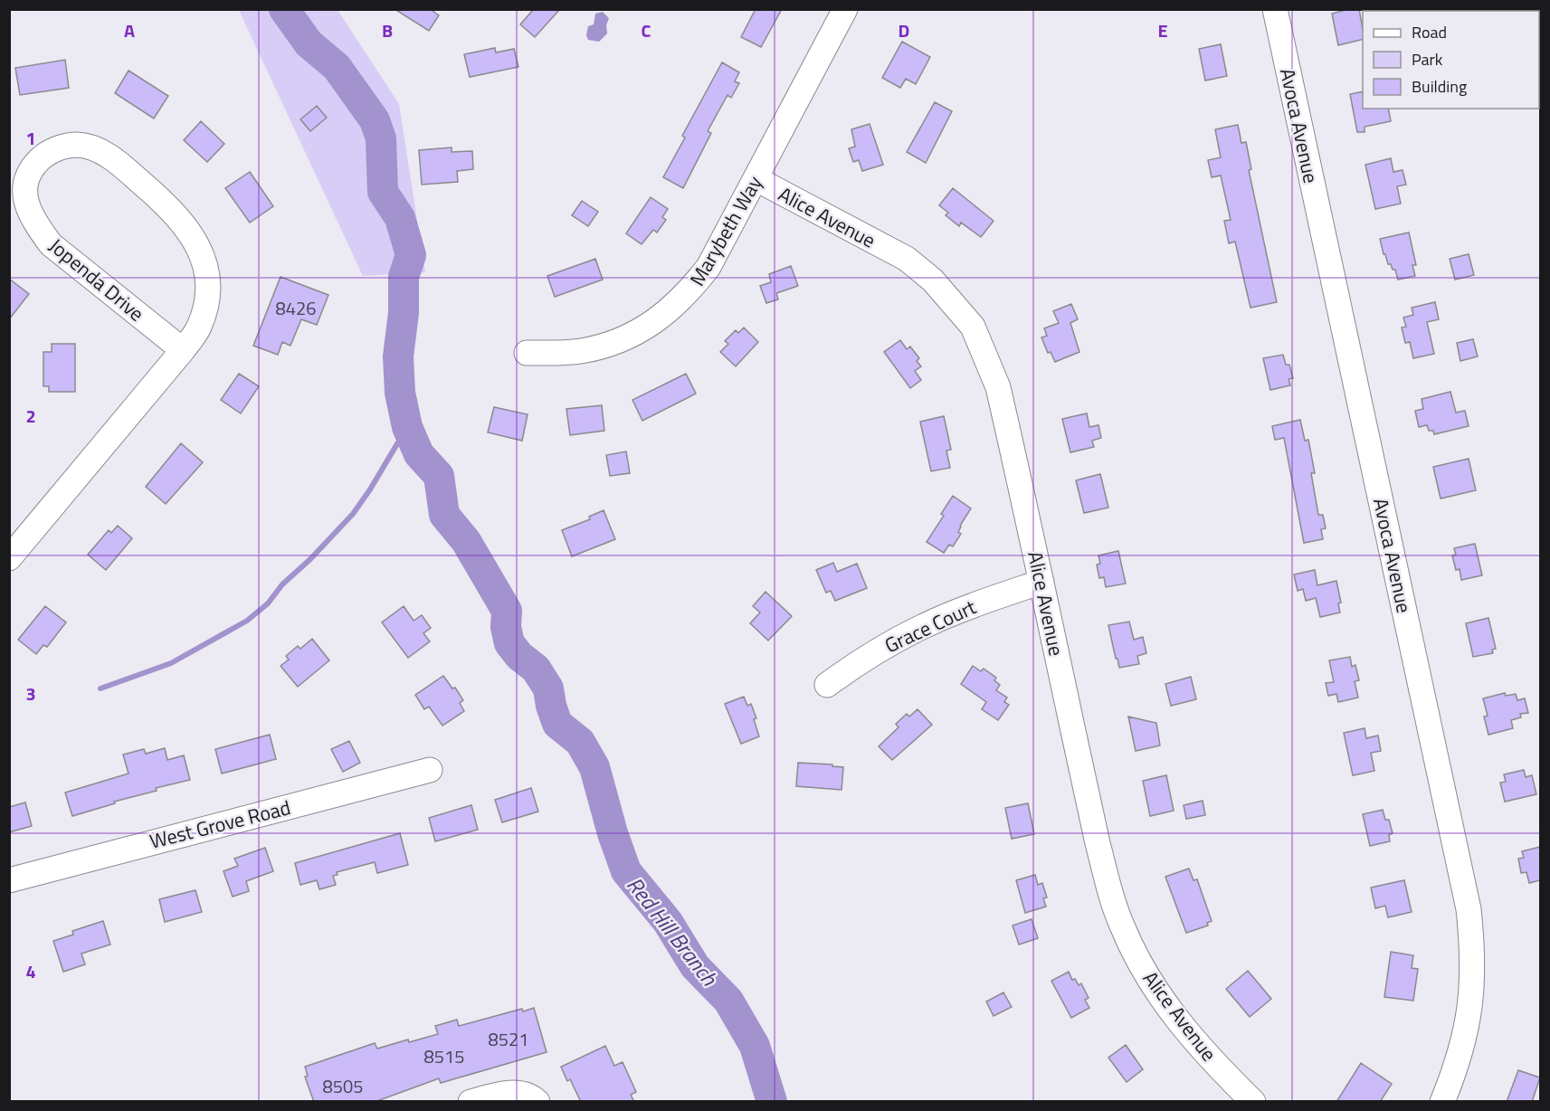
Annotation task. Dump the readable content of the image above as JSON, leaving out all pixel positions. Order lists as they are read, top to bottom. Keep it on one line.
{"streets":{"street":["Avoca Avenue","Alice Avenue","Marybeth Way","Jopenda Drive","Grace Court","West Grove Road"]},"crossings":[["Alice Avenue","Marybeth Way"],["Alice Avenue","Grace Court"]],"water":["Red Hill Branch"],"house_numbers":["8426","8521","8515","8505"],"legend":["Road","Park","Building"],"grid":{"columns":["A","B","C","D","E"],"rows":["1","2","3","4"]}}
